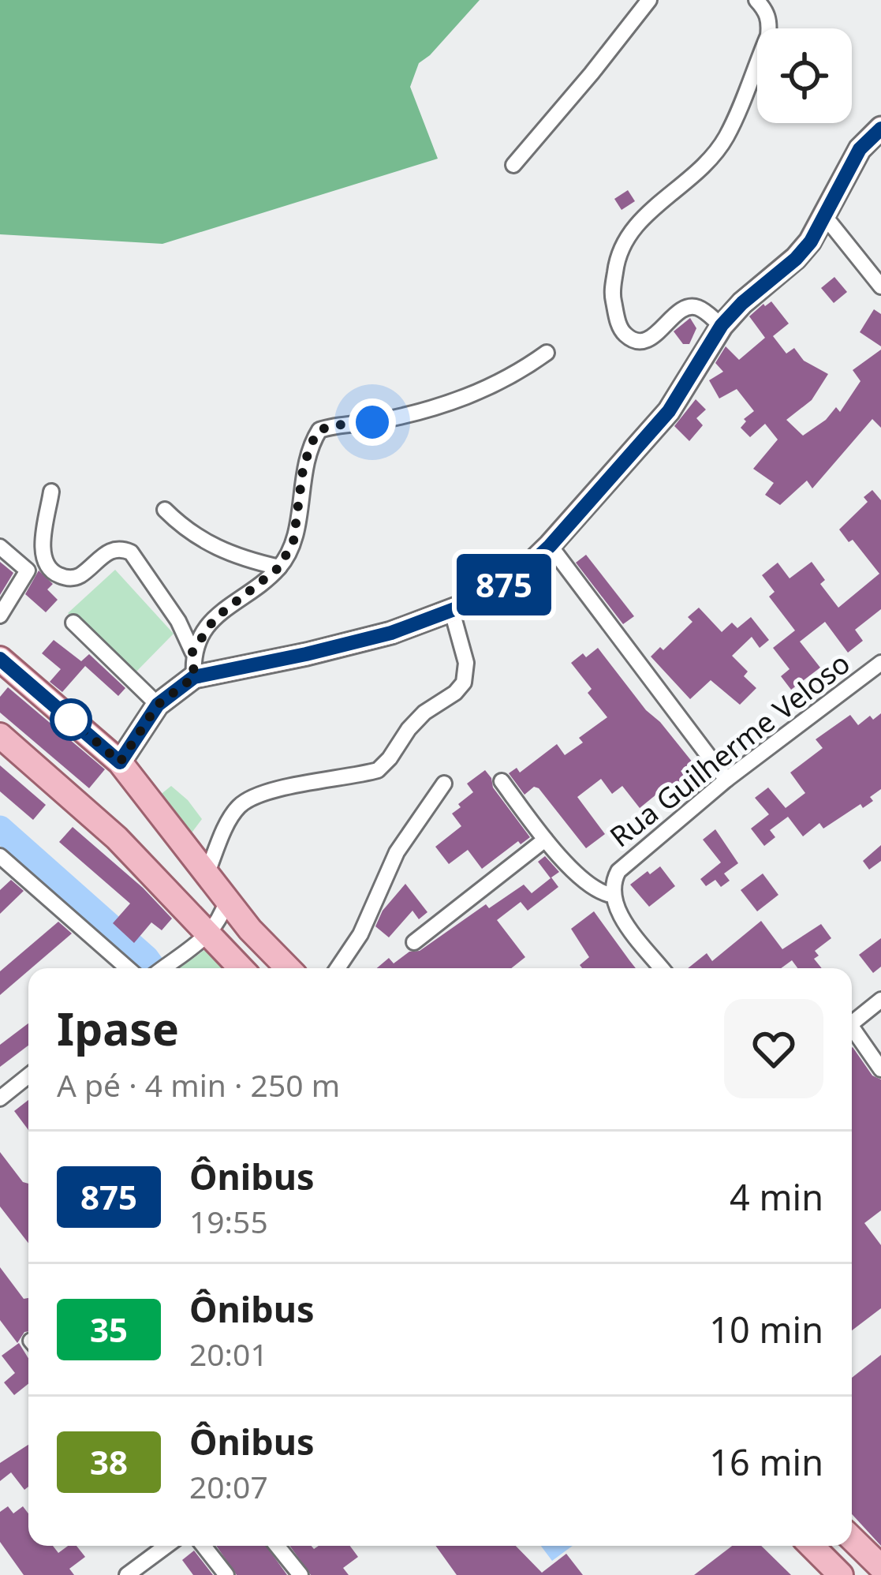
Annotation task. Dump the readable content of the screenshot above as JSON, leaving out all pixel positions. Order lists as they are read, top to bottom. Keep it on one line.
{"streets":{"street":["Rua Guilherme Veloso"]},"lines":["bus line 875"],"page":{"on_map":"875","heading":["Ipase","A pé · 4 min · 250 m"],"list":[{"mark":"875","name":"Ônibus","note":"19:55","value":"4 min"},{"mark":"35","name":"Ônibus","note":"20:01","value":"10 min"},{"mark":"38","name":"Ônibus","note":"20:07","value":"16 min"}]}}
